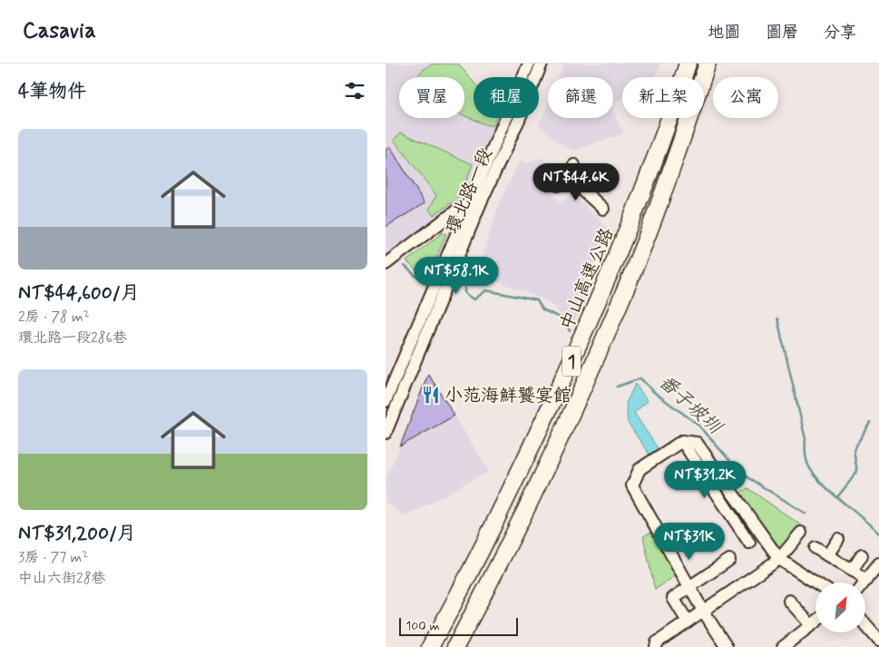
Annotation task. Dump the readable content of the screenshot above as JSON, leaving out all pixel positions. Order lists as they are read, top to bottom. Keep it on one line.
{"streets":{"highway":["中山高速公路","1"],"street":["環北路一段"]},"water":["番子坡圳"],"places":{"restaurant":["小范海鮮饕宴館"]},"scale_bar":"100 m","north":"top right","page":{"header":"Casavia","nav":["地圖","圖層","分享"],"heading":"4筆物件","chip":["買屋","租屋","篩選","新上架","公寓"],"list":[{"name":"NT$44,600/月","note":"2房 · 78 m² · 環北路一段286巷"},{"name":"NT$31,200/月","note":"3房 · 77 m² · 中山六街28巷"}],"price":["NT$44.6K","NT$58.1K","NT$31.2K","NT$31K"],"scale":"100 m"}}
